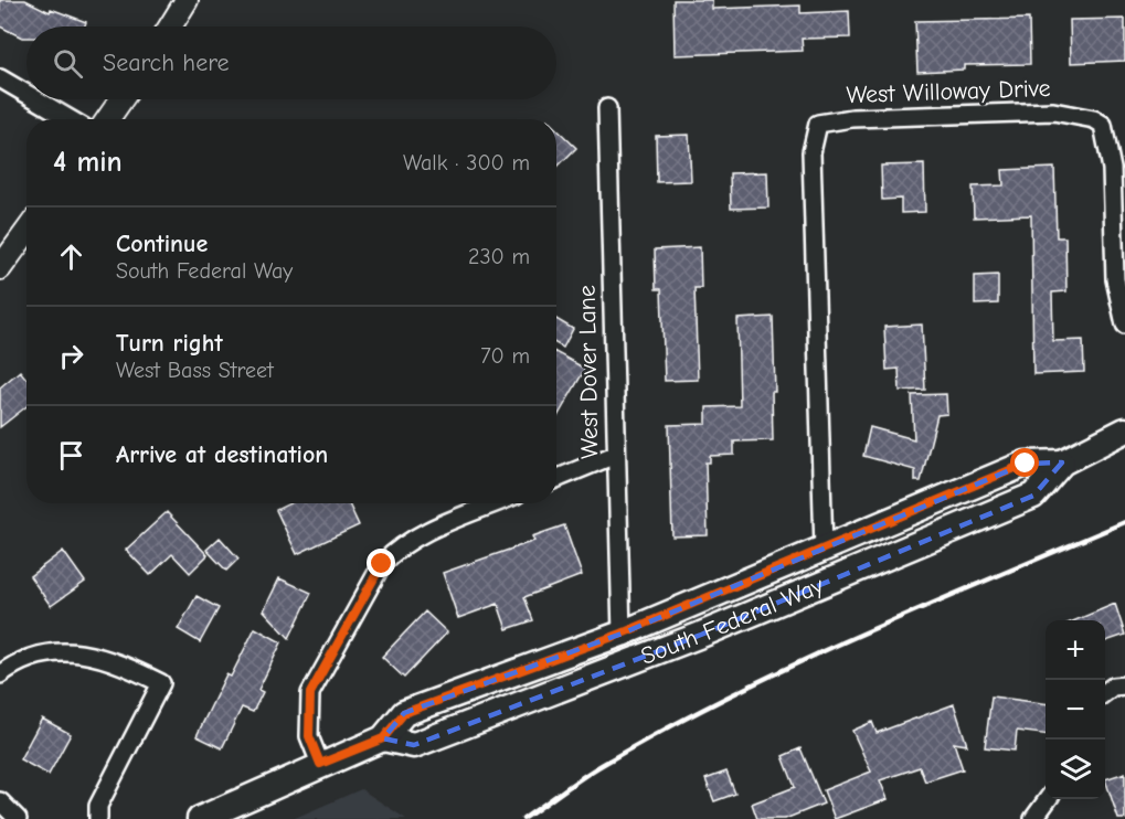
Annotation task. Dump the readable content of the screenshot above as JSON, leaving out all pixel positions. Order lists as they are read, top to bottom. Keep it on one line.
{"streets":{"main road":["South Federal Way"],"street":["West Willoway Drive","West Dover Lane"]},"crossings":[["West Willoway Drive","South Federal Way"],["West Dover Lane","South Federal Way"]],"page":{"search":"Search here","heading":["4 min","Walk · 300 m"],"list":[["Continue","South Federal Way","230 m"],["Turn right","West Bass Street","70 m"],"Arrive at destination"],"map_buttons":["+","−"]}}
